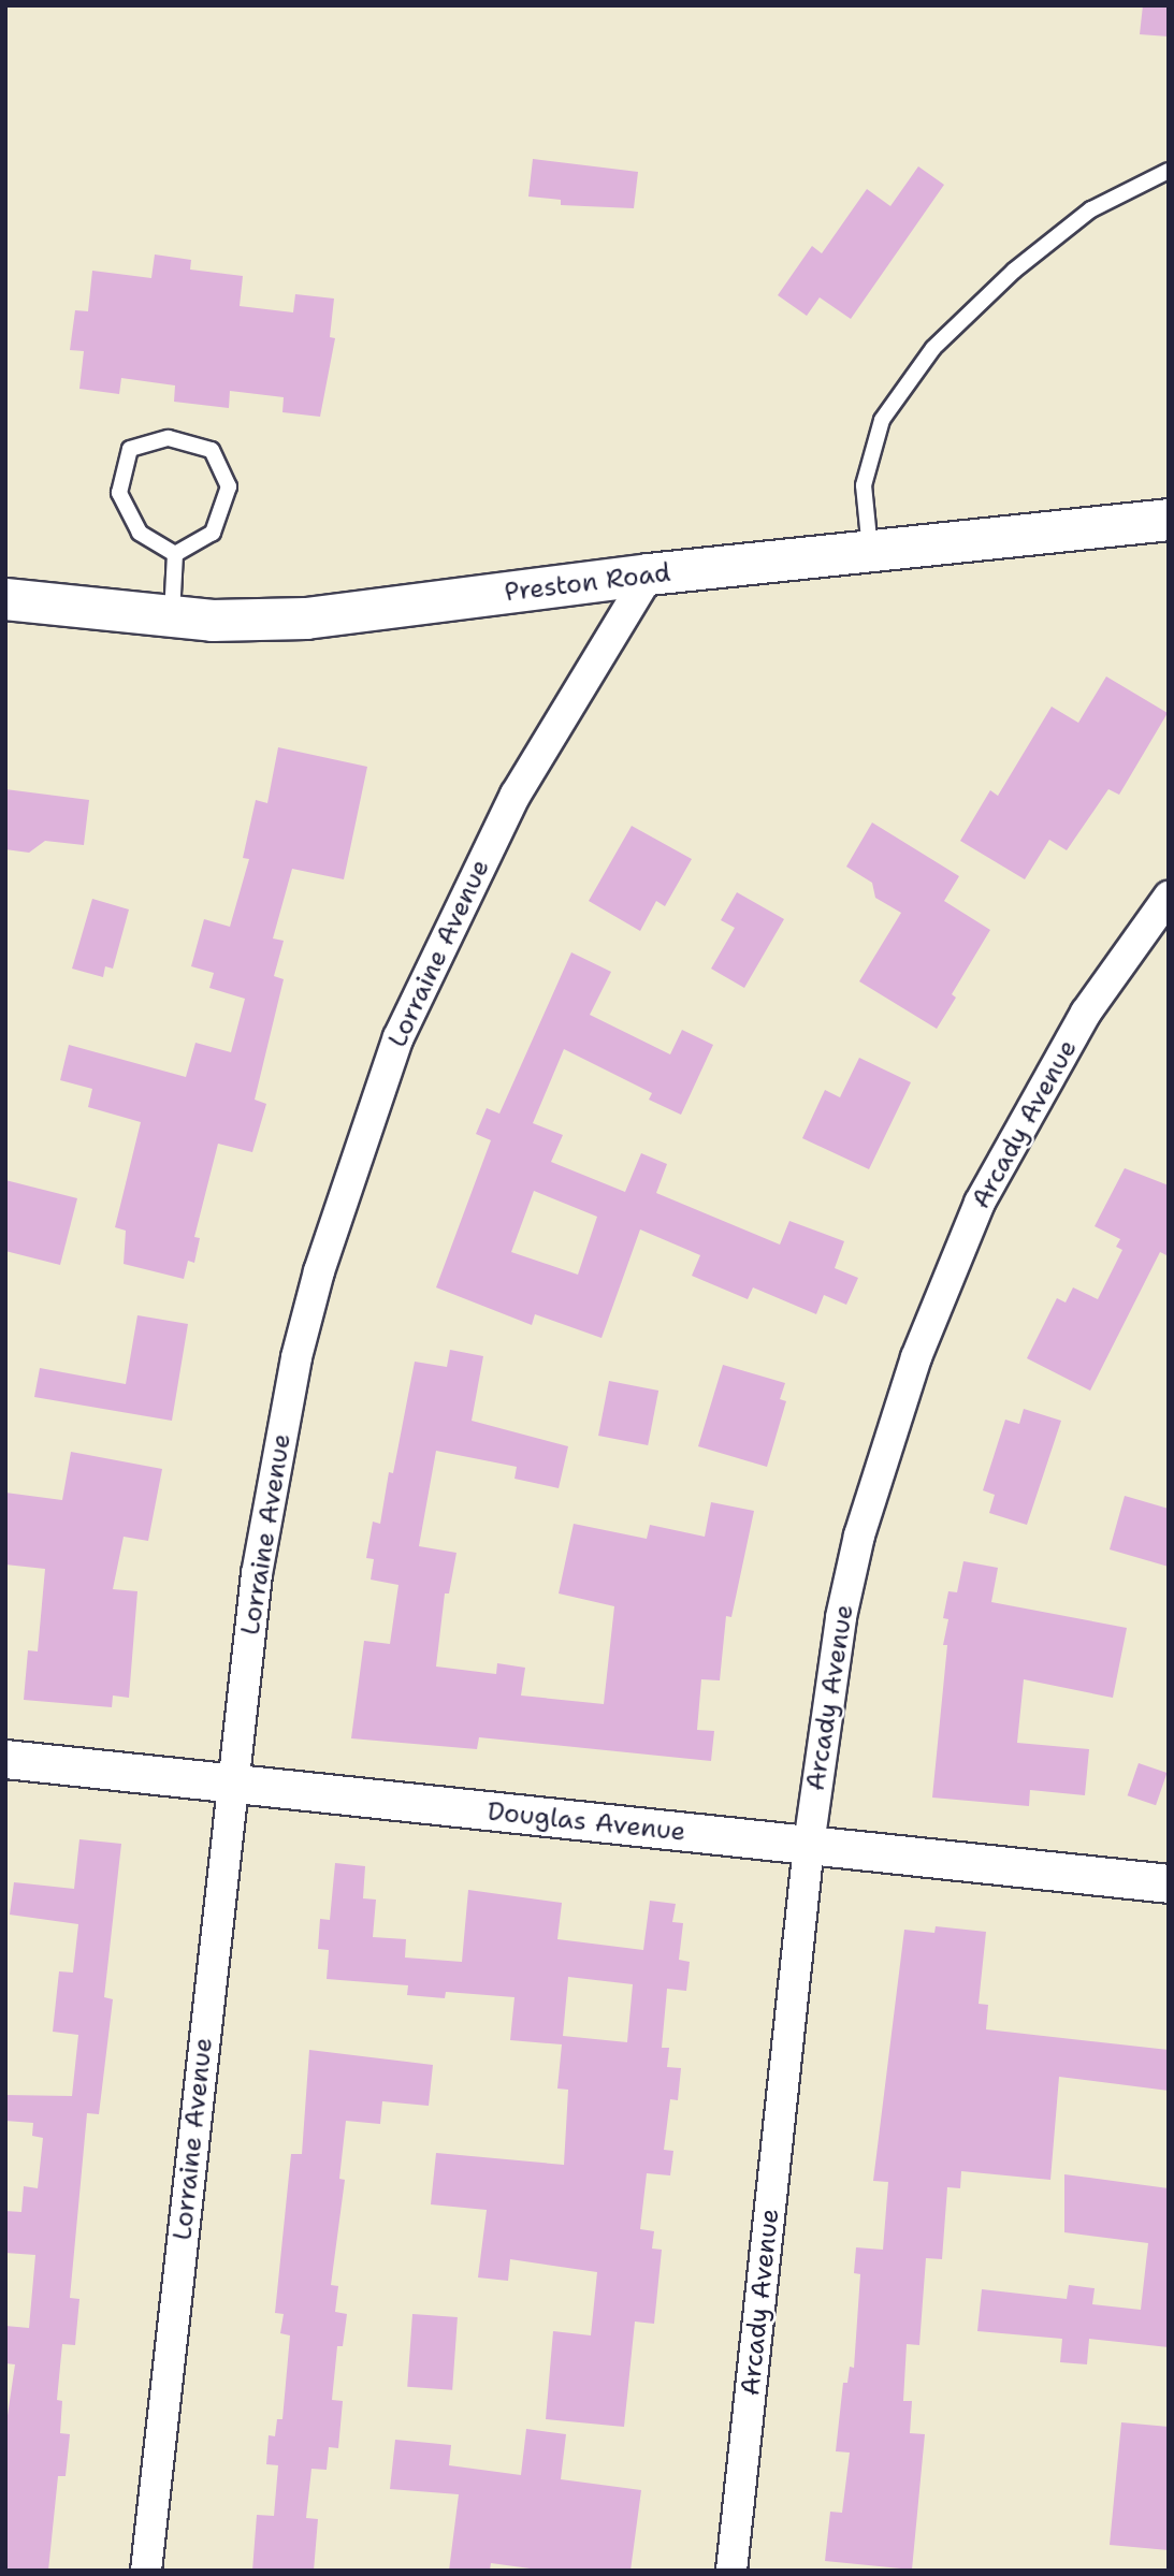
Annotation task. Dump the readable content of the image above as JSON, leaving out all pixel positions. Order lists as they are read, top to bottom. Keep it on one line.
{"streets":{"main road":["Preston Road"],"street":["Lorraine Avenue","Arcady Avenue","Douglas Avenue"]},"crossings":[["Preston Road","Lorraine Avenue"],["Lorraine Avenue","Douglas Avenue"],["Arcady Avenue","Douglas Avenue"]]}
